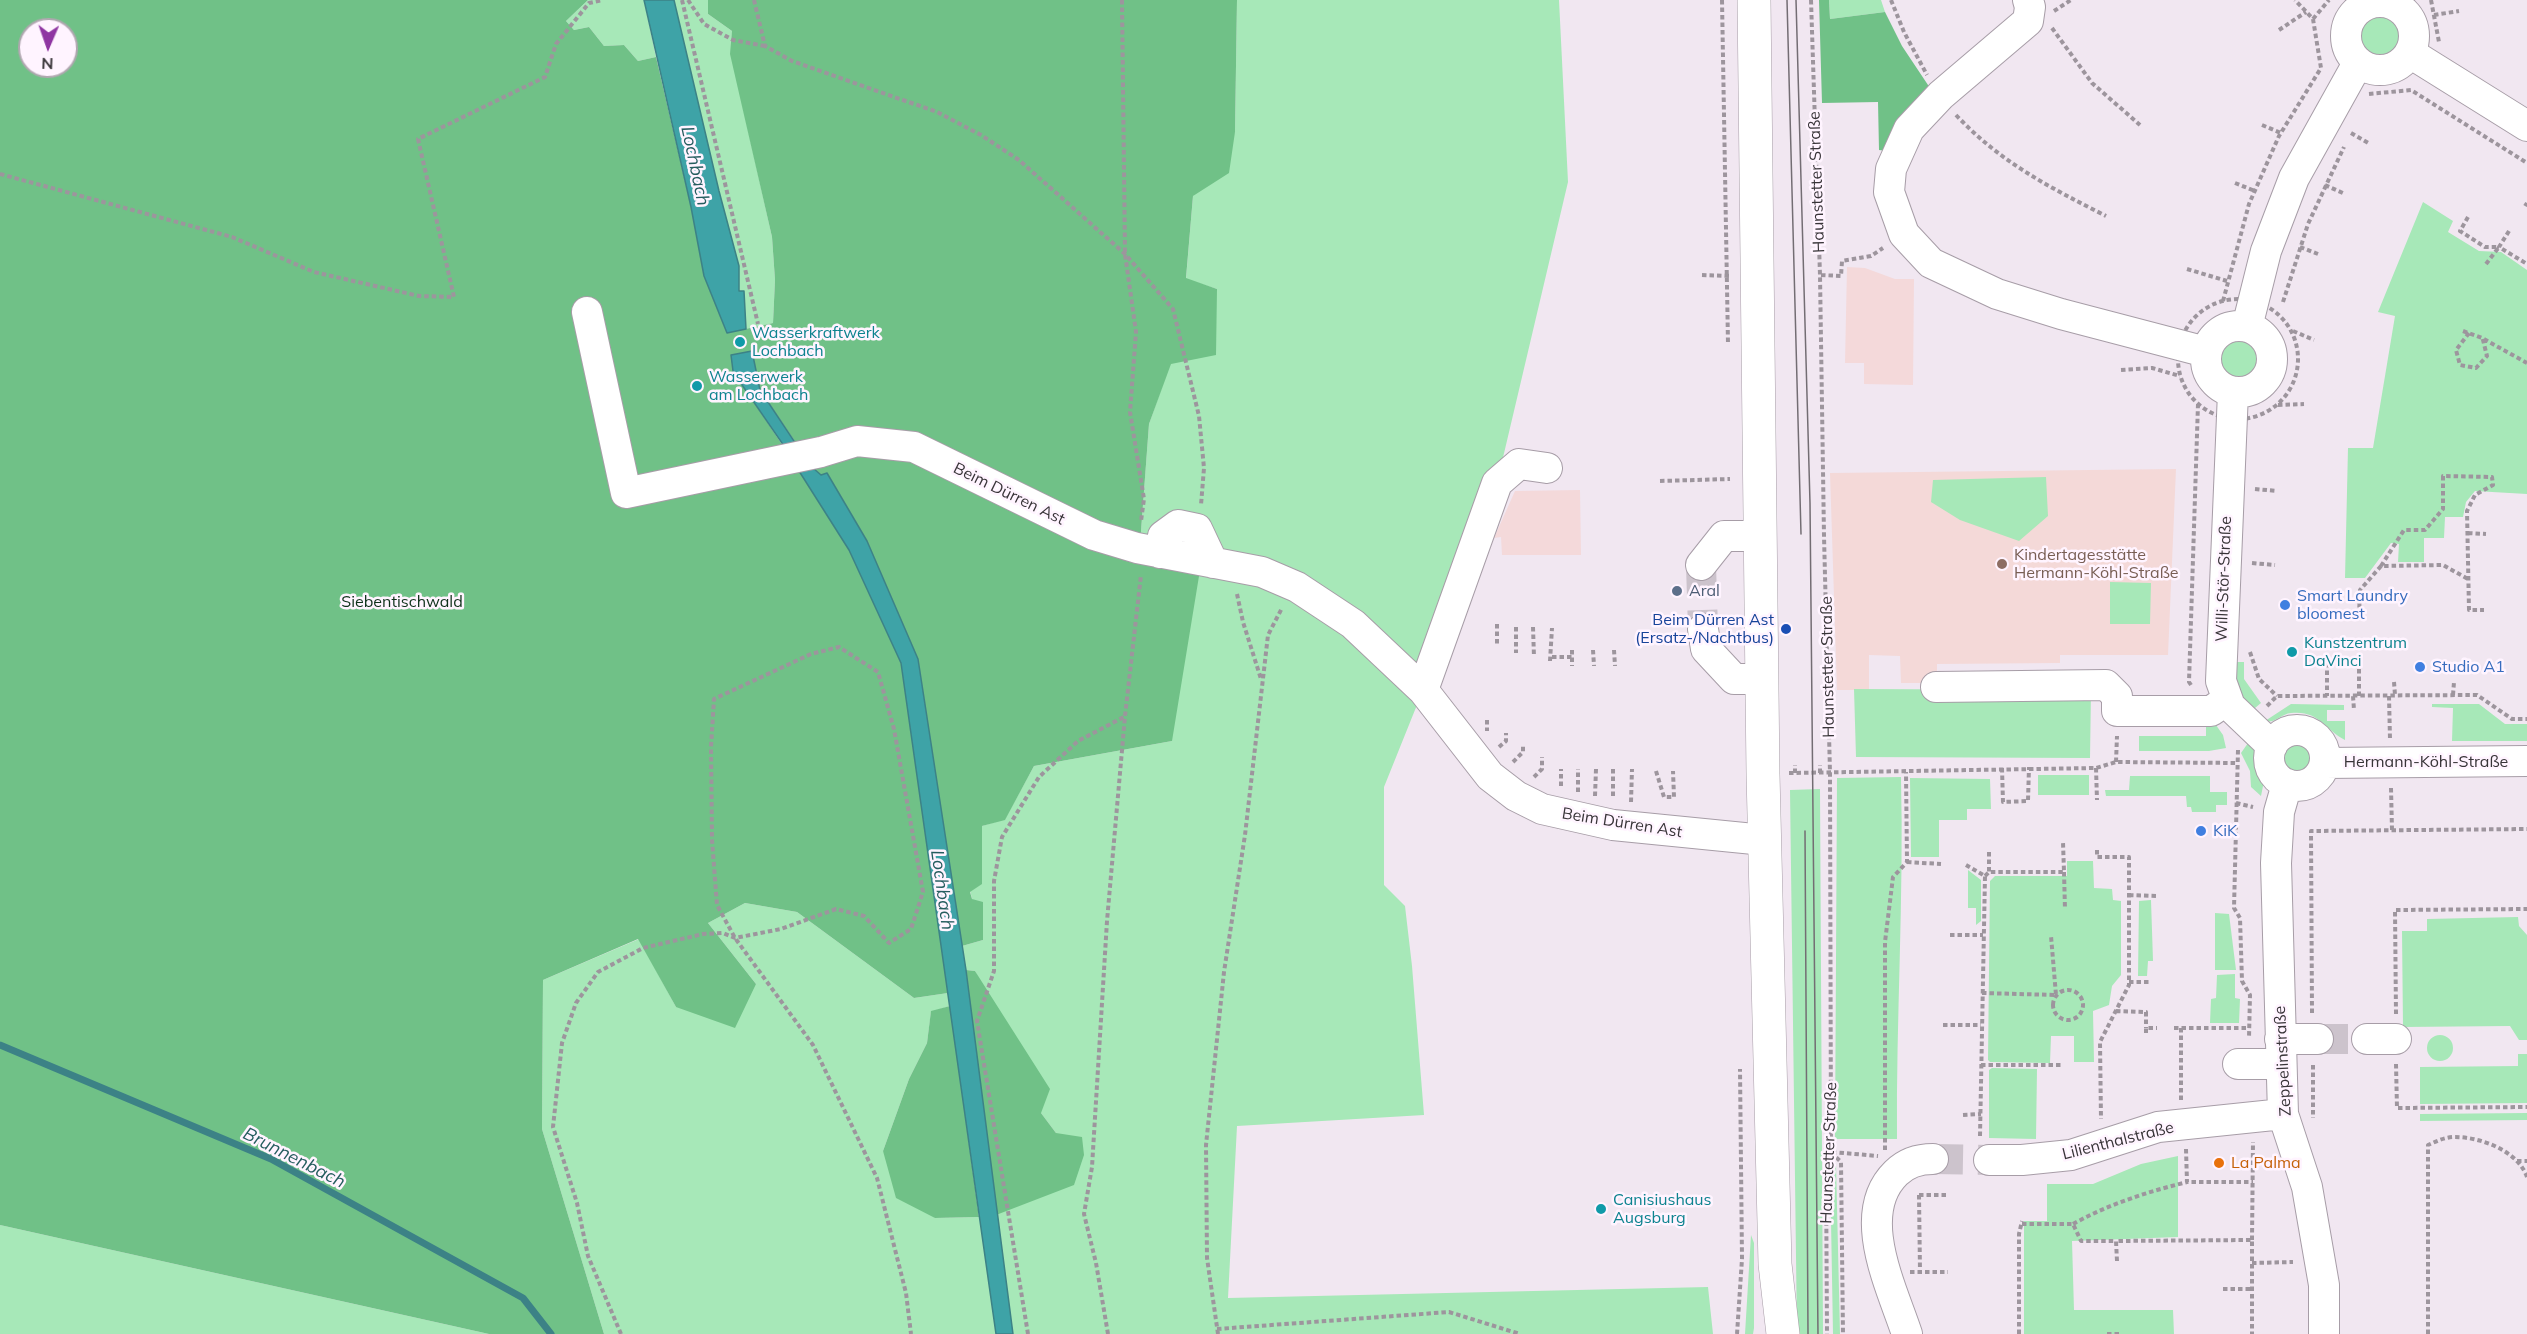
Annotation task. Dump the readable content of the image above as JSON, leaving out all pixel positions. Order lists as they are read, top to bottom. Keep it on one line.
{"streets":{"street":["Beim Dürren Ast","Willi-Stör-Straße","Hermann-Köhl-Straße","Zeppelinstraße","Lilienthalstraße"],"path":["Haunstetter Straße"]},"crossings":[["Willi-Stör-Straße","Hermann-Köhl-Straße"],["Willi-Stör-Straße","Zeppelinstraße"],["Hermann-Köhl-Straße","Zeppelinstraße"],["Zeppelinstraße","Lilienthalstraße"]],"water":["Lochbach","Brunnenbach"],"parks":["Siebentischwald"],"places":["Wasserkraftwerk Lochbach","Wasserwerk am Lochbach","Kindertagesstätte Hermann-Köhl-Straße","Aral","Smart Laundry bloomest","Beim Dürren Ast (Ersatz-/Nachtbus)","Kunstzentrum DaVinci","Studio A1","KiK","La Palma","Canisiushaus Augsburg"],"north":"bottom"}
